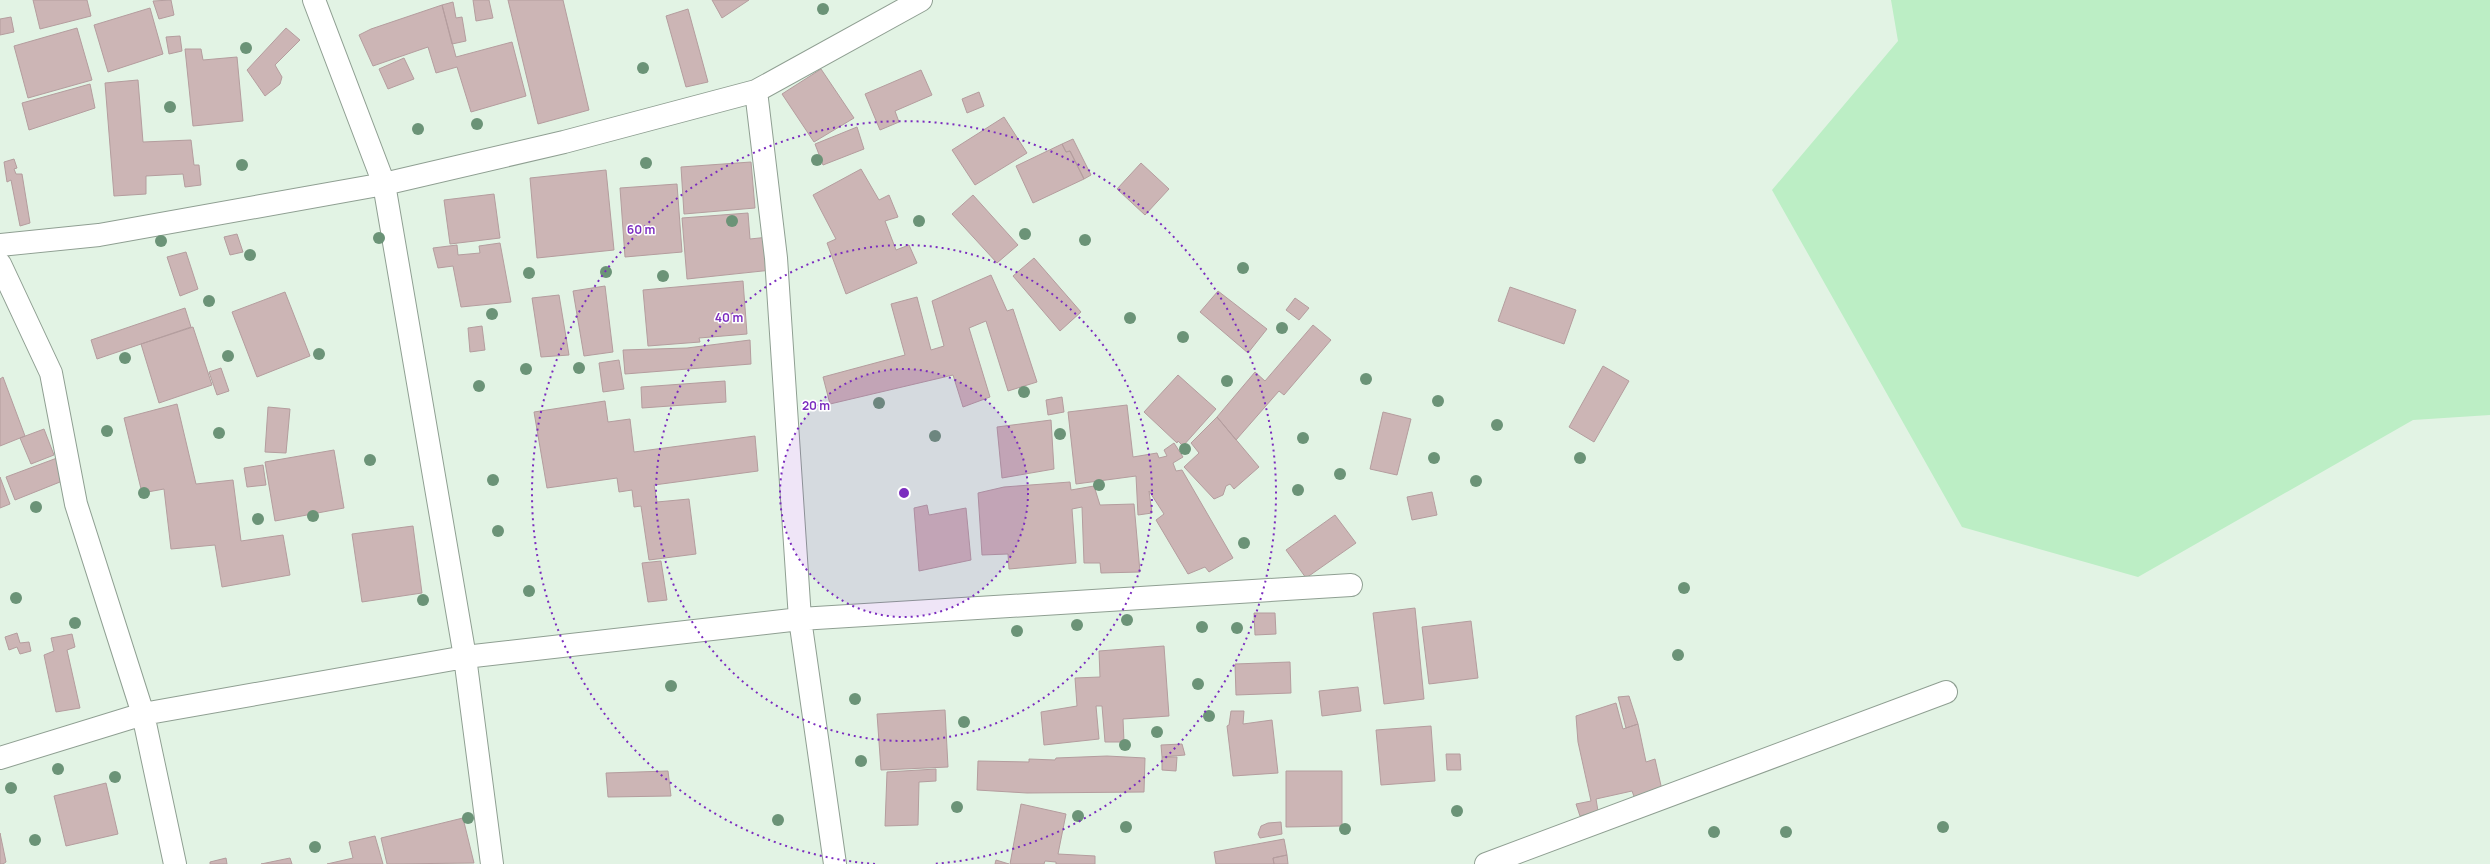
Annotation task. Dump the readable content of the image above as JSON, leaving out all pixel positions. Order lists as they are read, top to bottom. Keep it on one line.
{"rings":["60 m","40 m","20 m"]}
